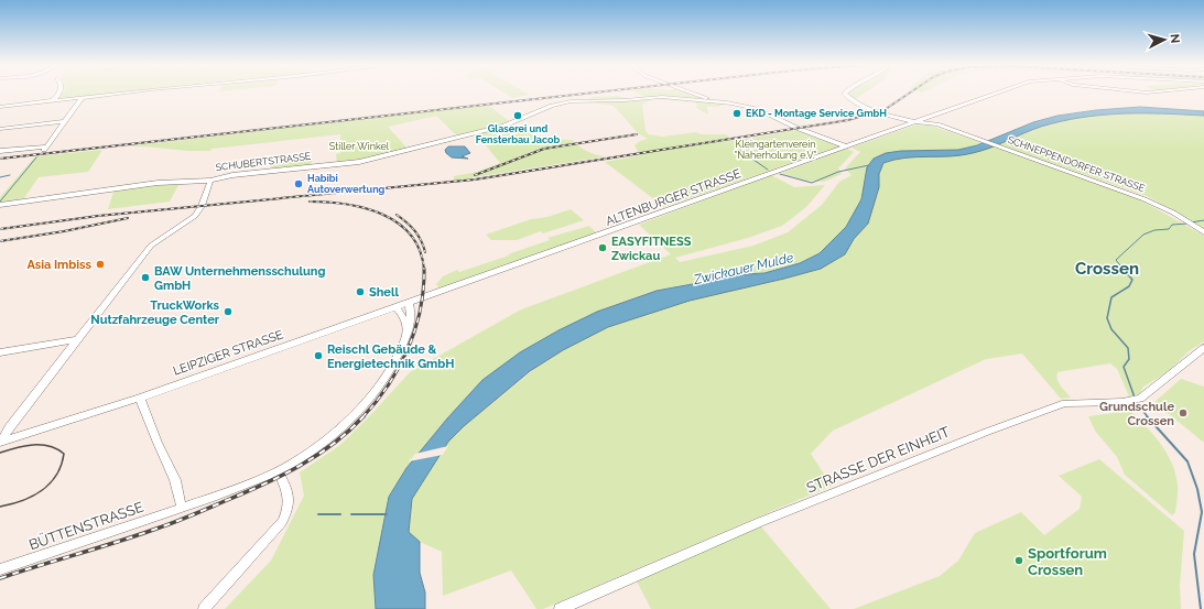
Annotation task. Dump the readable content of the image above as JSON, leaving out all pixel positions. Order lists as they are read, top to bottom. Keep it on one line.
{"streets":{"street":["SCHUBERTSTRASSE","SCHNEPPENDORFER STRASSE","ALTENBURGER STRASSE","LEIPZIGER STRASSE","STRASSE DER EINHEIT","BÜTTENSTRASSE"]},"crossings":[["SCHUBERTSTRASSE","LEIPZIGER STRASSE"],["SCHNEPPENDORFER STRASSE","ALTENBURGER STRASSE"],["ALTENBURGER STRASSE","LEIPZIGER STRASSE"],["LEIPZIGER STRASSE","BÜTTENSTRASSE"]],"districts":["Crossen"],"water":["Zwickauer Mulde"],"parks":["Kleingartenverein \"Naherholung e.V.\"","Stiller Winkel"],"places":["EKD - Montage Service GmbH","Glaserei und Fensterbau Jacob","Habibi Autoverwertung","EASYFITNESS Zwickau","Asia Imbiss","BAW Unternehmensschulung GmbH","Shell","TruckWorks Nutzfahrzeuge Center","Reischl Gebäude & Energietechnik GmbH","Grundschule Crossen","Sportforum Crossen"],"north":"right"}
